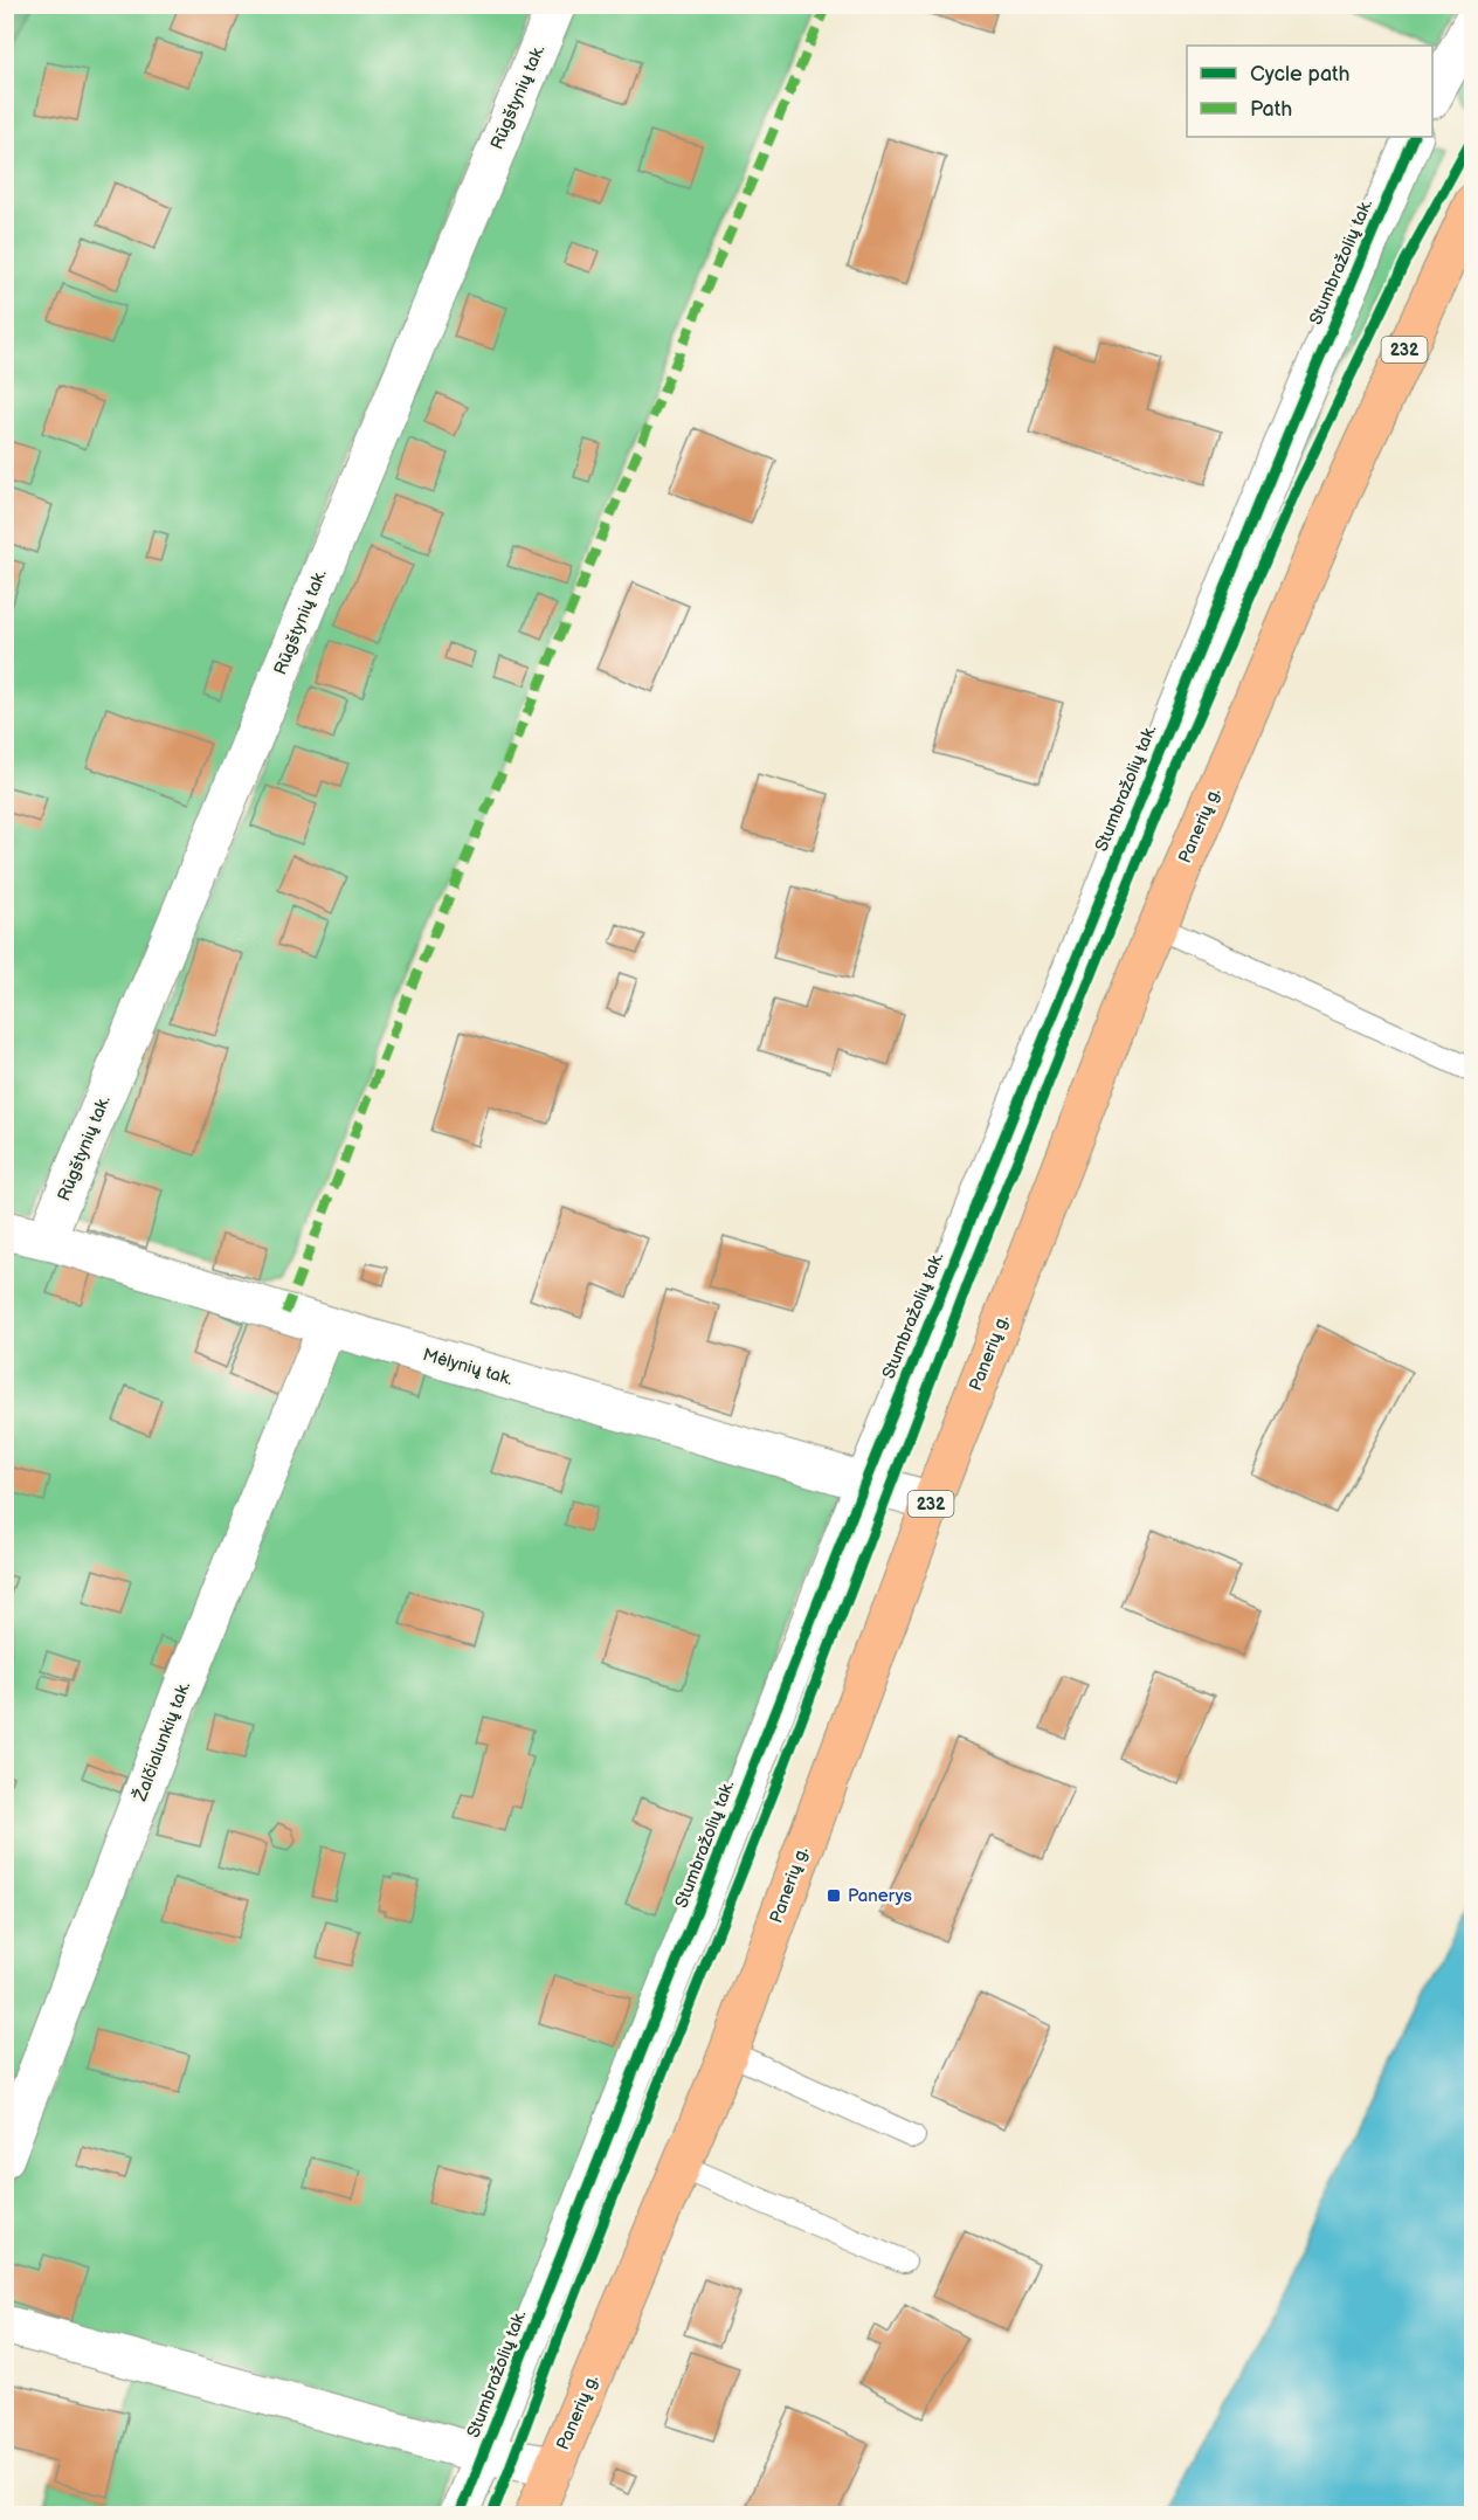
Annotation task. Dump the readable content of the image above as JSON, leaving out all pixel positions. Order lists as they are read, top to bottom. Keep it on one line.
{"streets":{"main road":["232","Panerių g."],"street":["Rūgštynių tak.","Stumbražolių tak.","Mėlynių tak.","Žalčialunkių tak."]},"crossings":[["Rūgštynių tak.","Mėlynių tak."],["Stumbražolių tak.","Mėlynių tak."],["Panerių g.","Mėlynių tak."],["Mėlynių tak.","Žalčialunkių tak."]],"places":{"transit":["Panerys"]},"legend":["Cycle path","Path"]}
